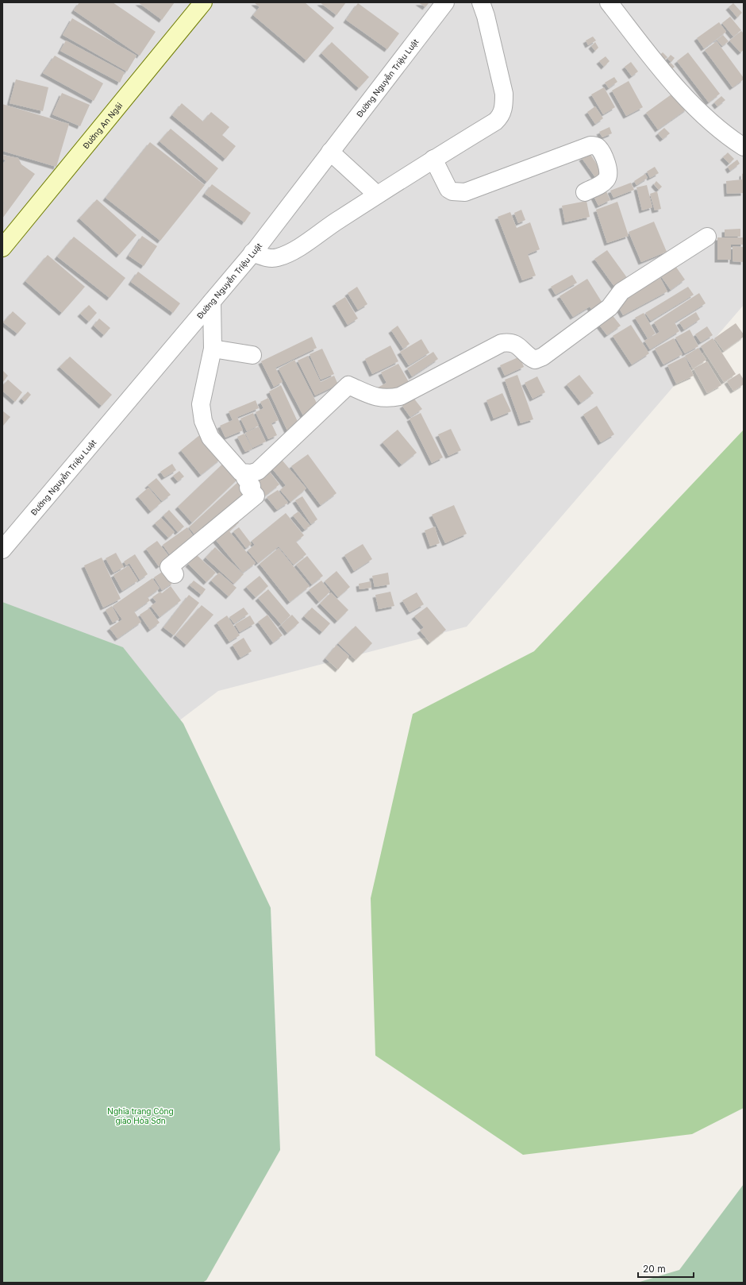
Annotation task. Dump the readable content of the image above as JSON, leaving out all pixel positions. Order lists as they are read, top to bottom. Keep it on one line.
{"streets":{"main road":["Đường An Ngãi"],"street":["Đường Nguyễn Triệu Luật"]},"parks":["Nghĩa trang Công giáo Hòa Sơn"],"scale_bar":"20 m"}
